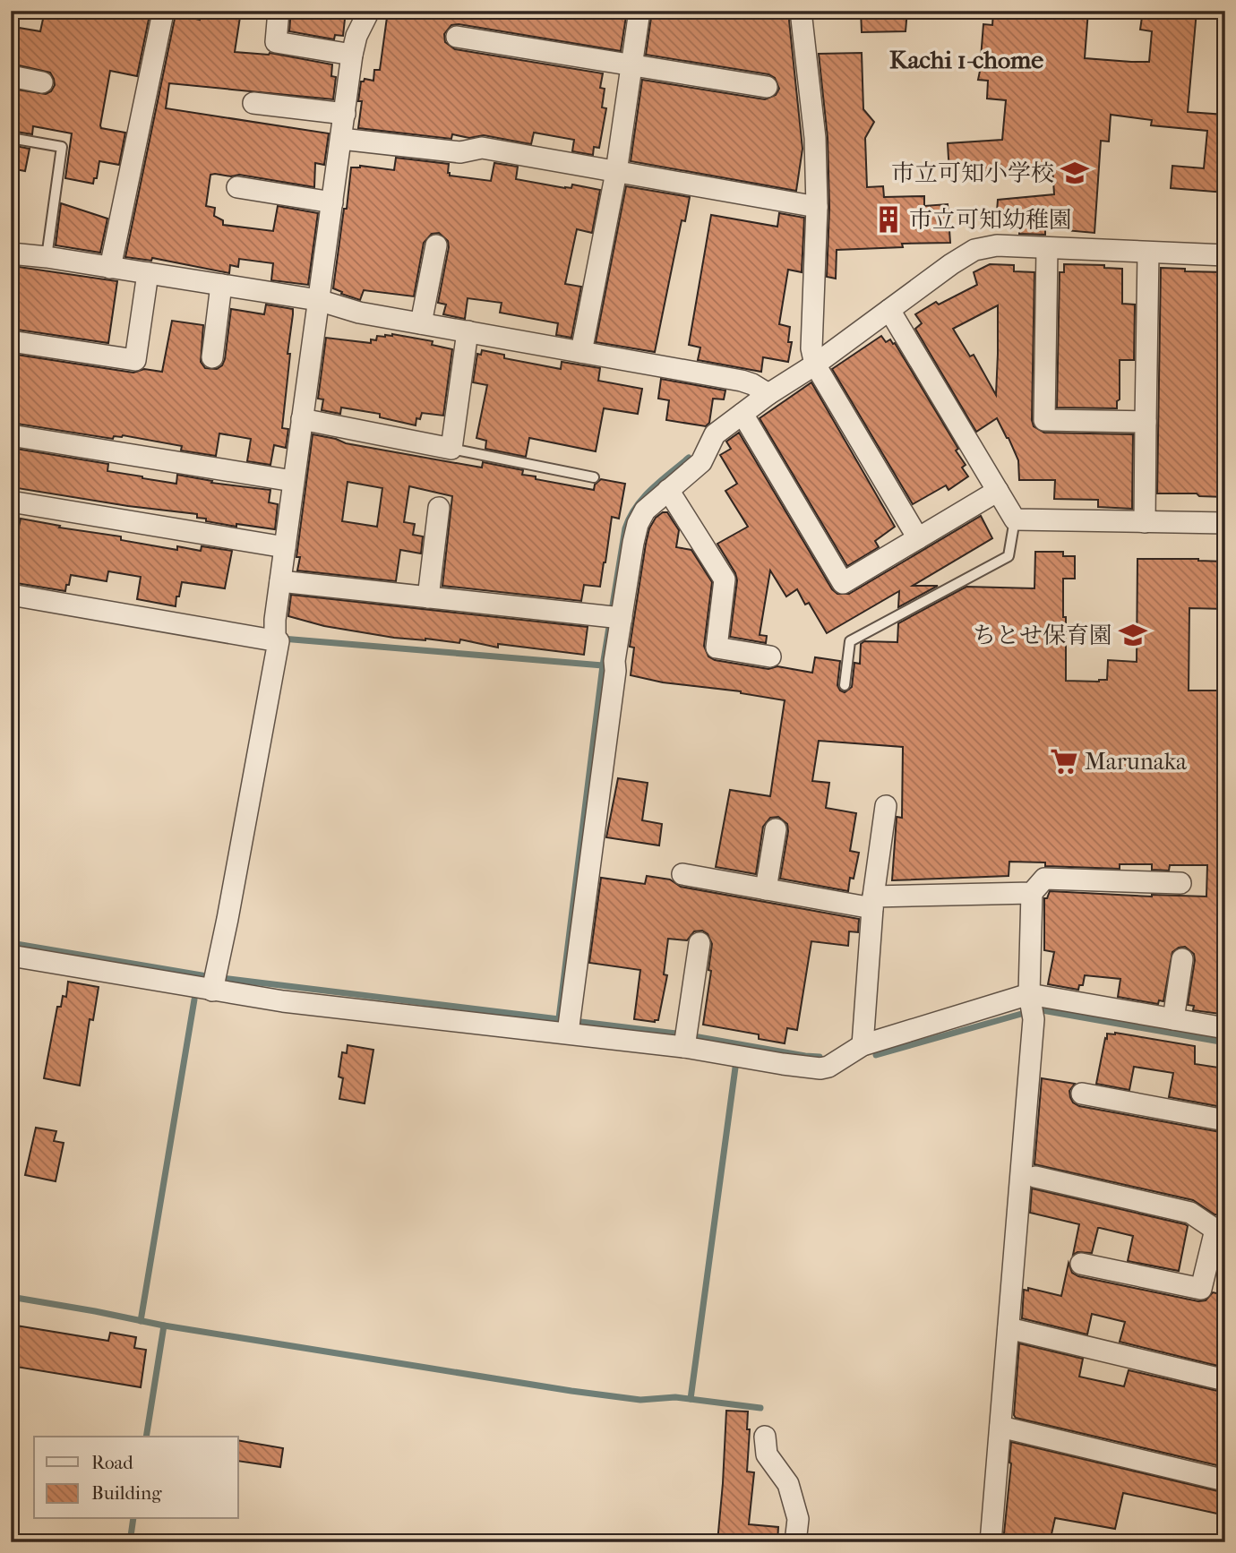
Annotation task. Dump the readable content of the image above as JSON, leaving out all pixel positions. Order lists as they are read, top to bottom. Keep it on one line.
{"districts":["Kachi 1-chome"],"places":{"school or university":["市立可知小学校","ちとせ保育園"],"building":["市立可知幼稚園"],"supermarket":["Marunaka"]},"legend":["Road","Building"]}
